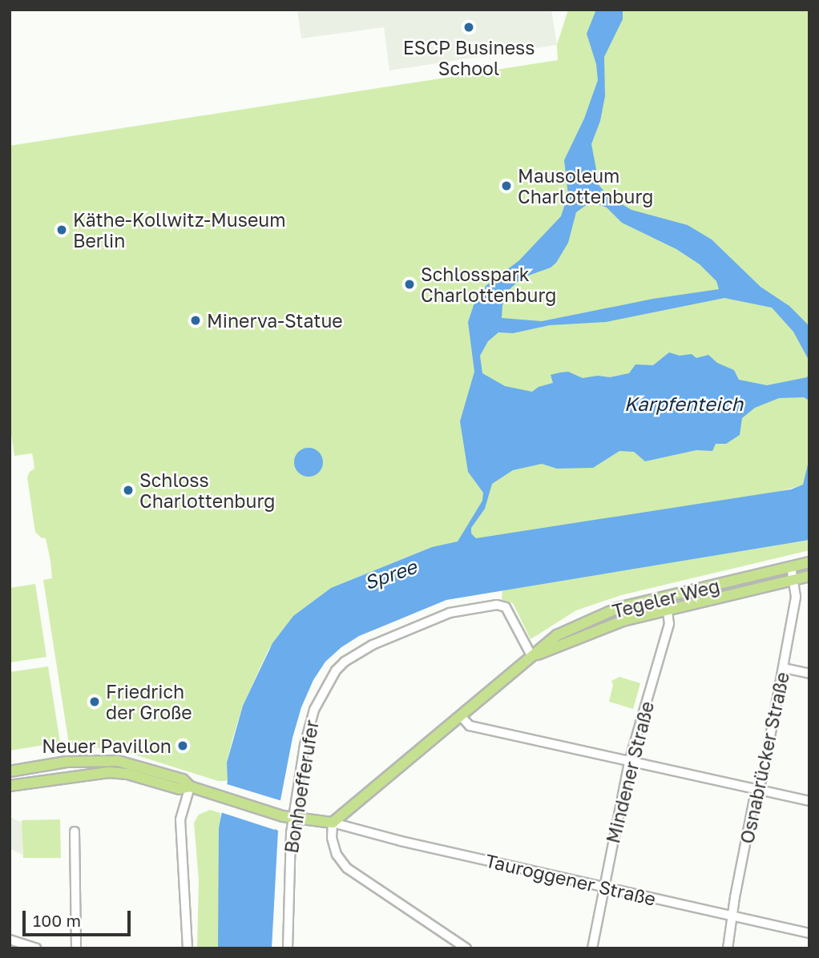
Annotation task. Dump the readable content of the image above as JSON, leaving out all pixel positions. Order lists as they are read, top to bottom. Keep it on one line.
{"streets":{"main road":["Tegeler Weg"],"street":["Osnabrücker Straße","Mindener Straße","Bonhoefferufer","Tauroggener Straße"]},"crossings":[["Tegeler Weg","Osnabrücker Straße"],["Tegeler Weg","Mindener Straße"],["Tegeler Weg","Bonhoefferufer"],["Tegeler Weg","Tauroggener Straße"],["Osnabrücker Straße","Tauroggener Straße"],["Mindener Straße","Tauroggener Straße"]],"water":["Karpfenteich","Spree"],"places":["ESCP Business School","Mausoleum Charlottenburg","Käthe-Kollwitz-Museum Berlin","Schlosspark Charlottenburg","Minerva-Statue","Schloss Charlottenburg","Friedrich der Große","Neuer Pavillon"],"scale_bar":"100 m"}
